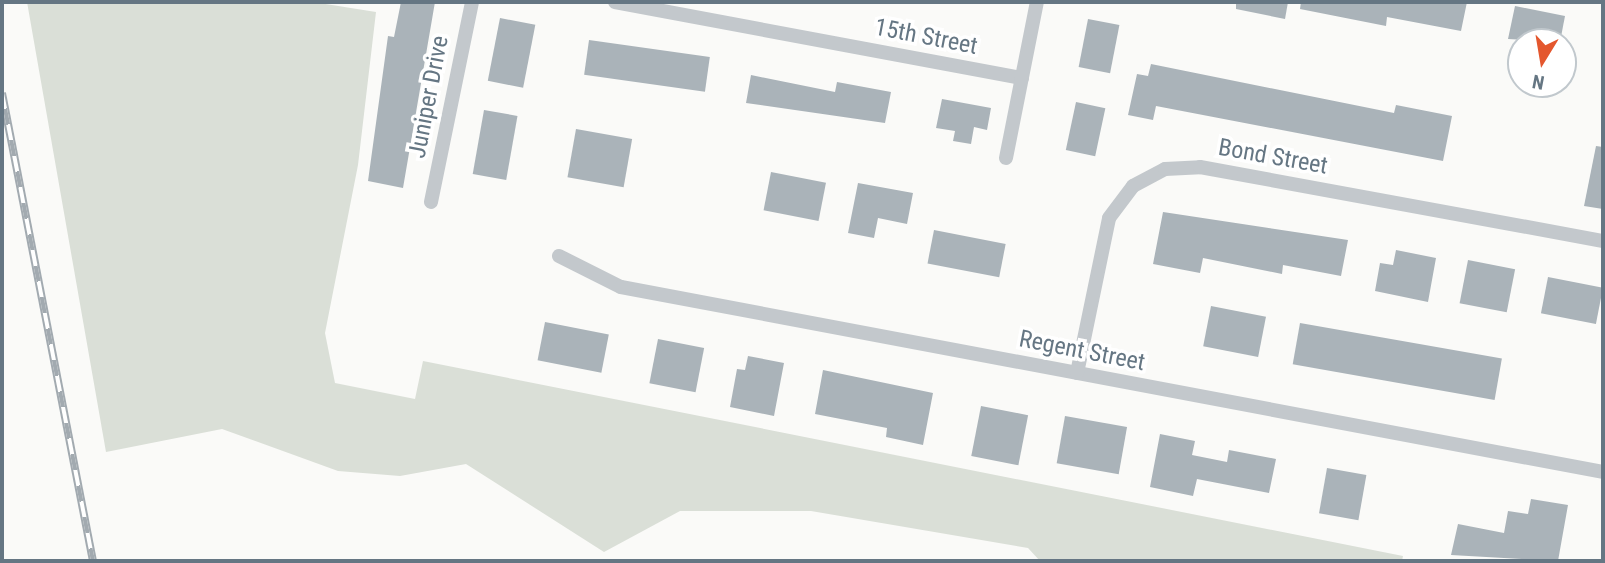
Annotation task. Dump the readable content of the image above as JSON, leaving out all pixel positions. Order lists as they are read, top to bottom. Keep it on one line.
{"streets":{"street":["15th Street","Juniper Drive","Bond Street","Regent Street"]},"crossings":[["Bond Street","Regent Street"]],"north":"bottom"}
